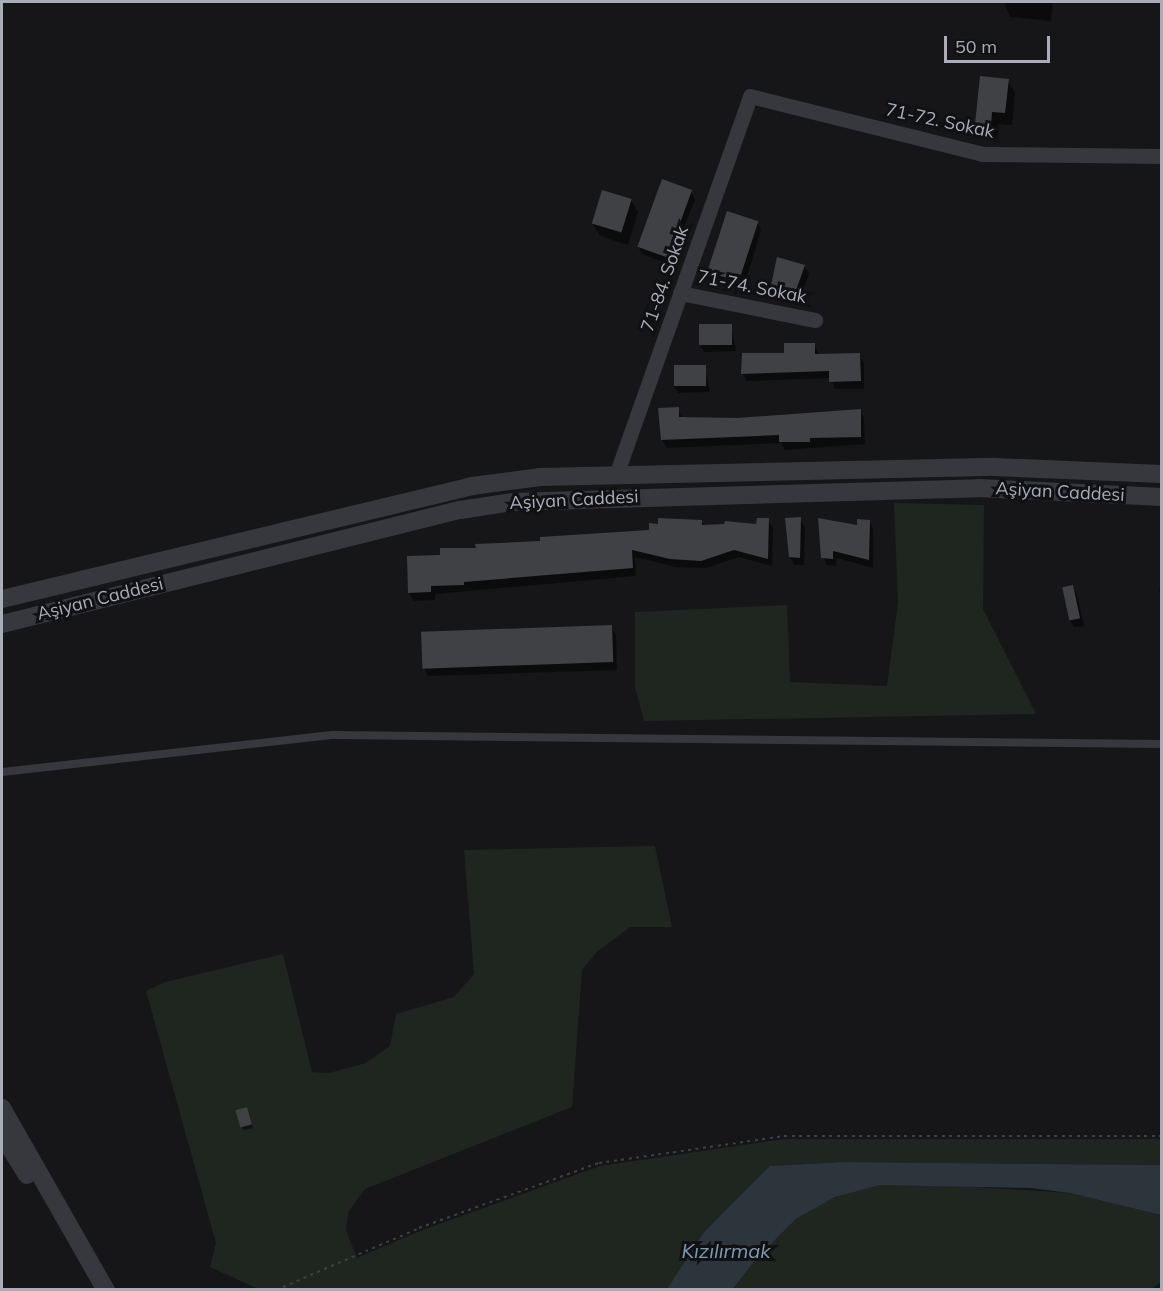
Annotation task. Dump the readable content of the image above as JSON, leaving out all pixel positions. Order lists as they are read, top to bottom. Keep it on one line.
{"streets":{"street":["71-72. Sokak","71-84. Sokak","71-74. Sokak","Aşiyan Caddesi"]},"crossings":[["71-72. Sokak","71-84. Sokak"],["71-84. Sokak","71-74. Sokak"],["71-84. Sokak","Aşiyan Caddesi"]],"water":["Kızılırmak"],"scale_bar":"50 m"}
